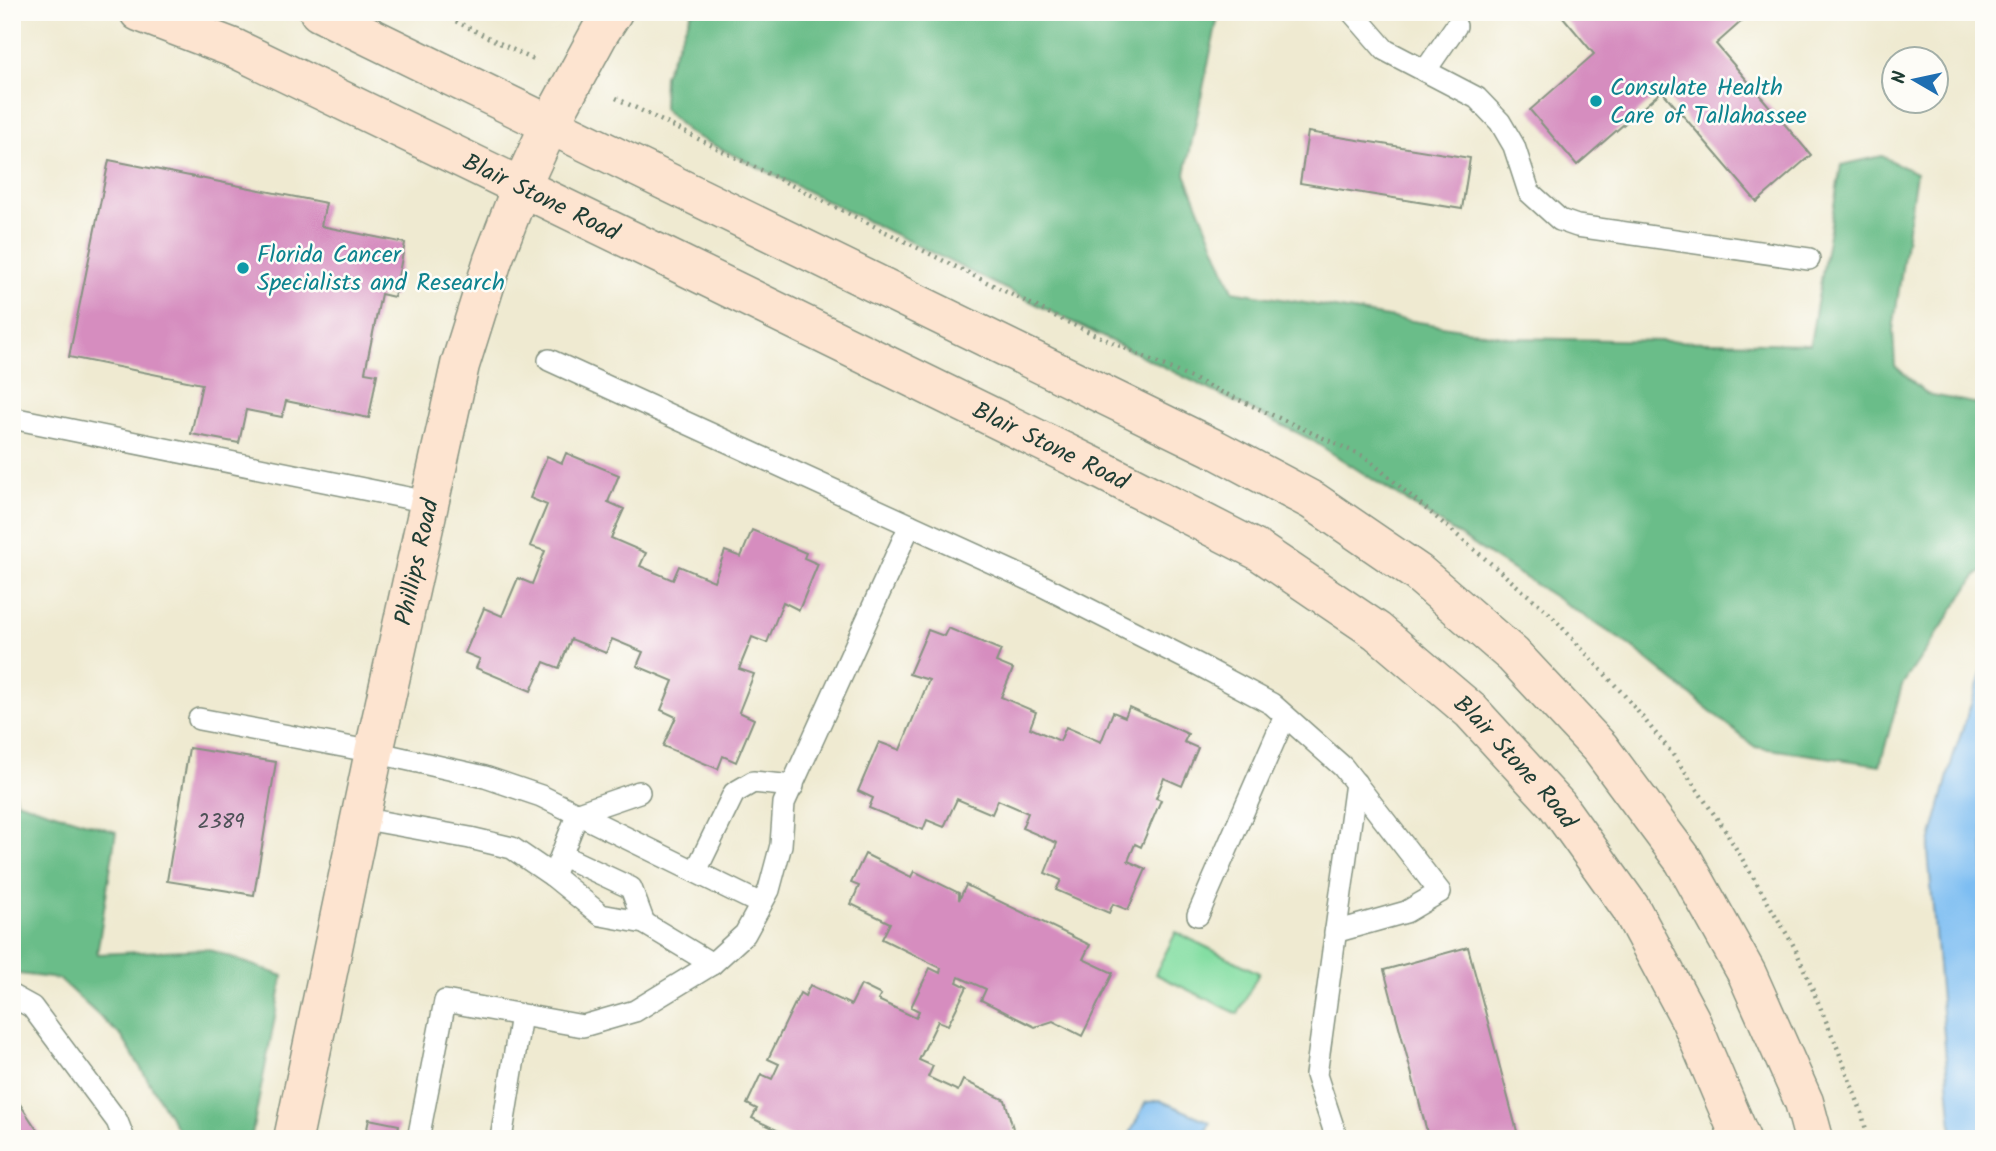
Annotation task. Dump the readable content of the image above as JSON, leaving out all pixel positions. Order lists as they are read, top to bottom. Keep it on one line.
{"streets":{"main road":["Blair Stone Road","Phillips Road"]},"crossings":[["Blair Stone Road","Phillips Road"]],"places":["Consulate Health Care of Tallahassee","Florida Cancer Specialists and Research"],"house_numbers":["2389"],"north":"left"}
